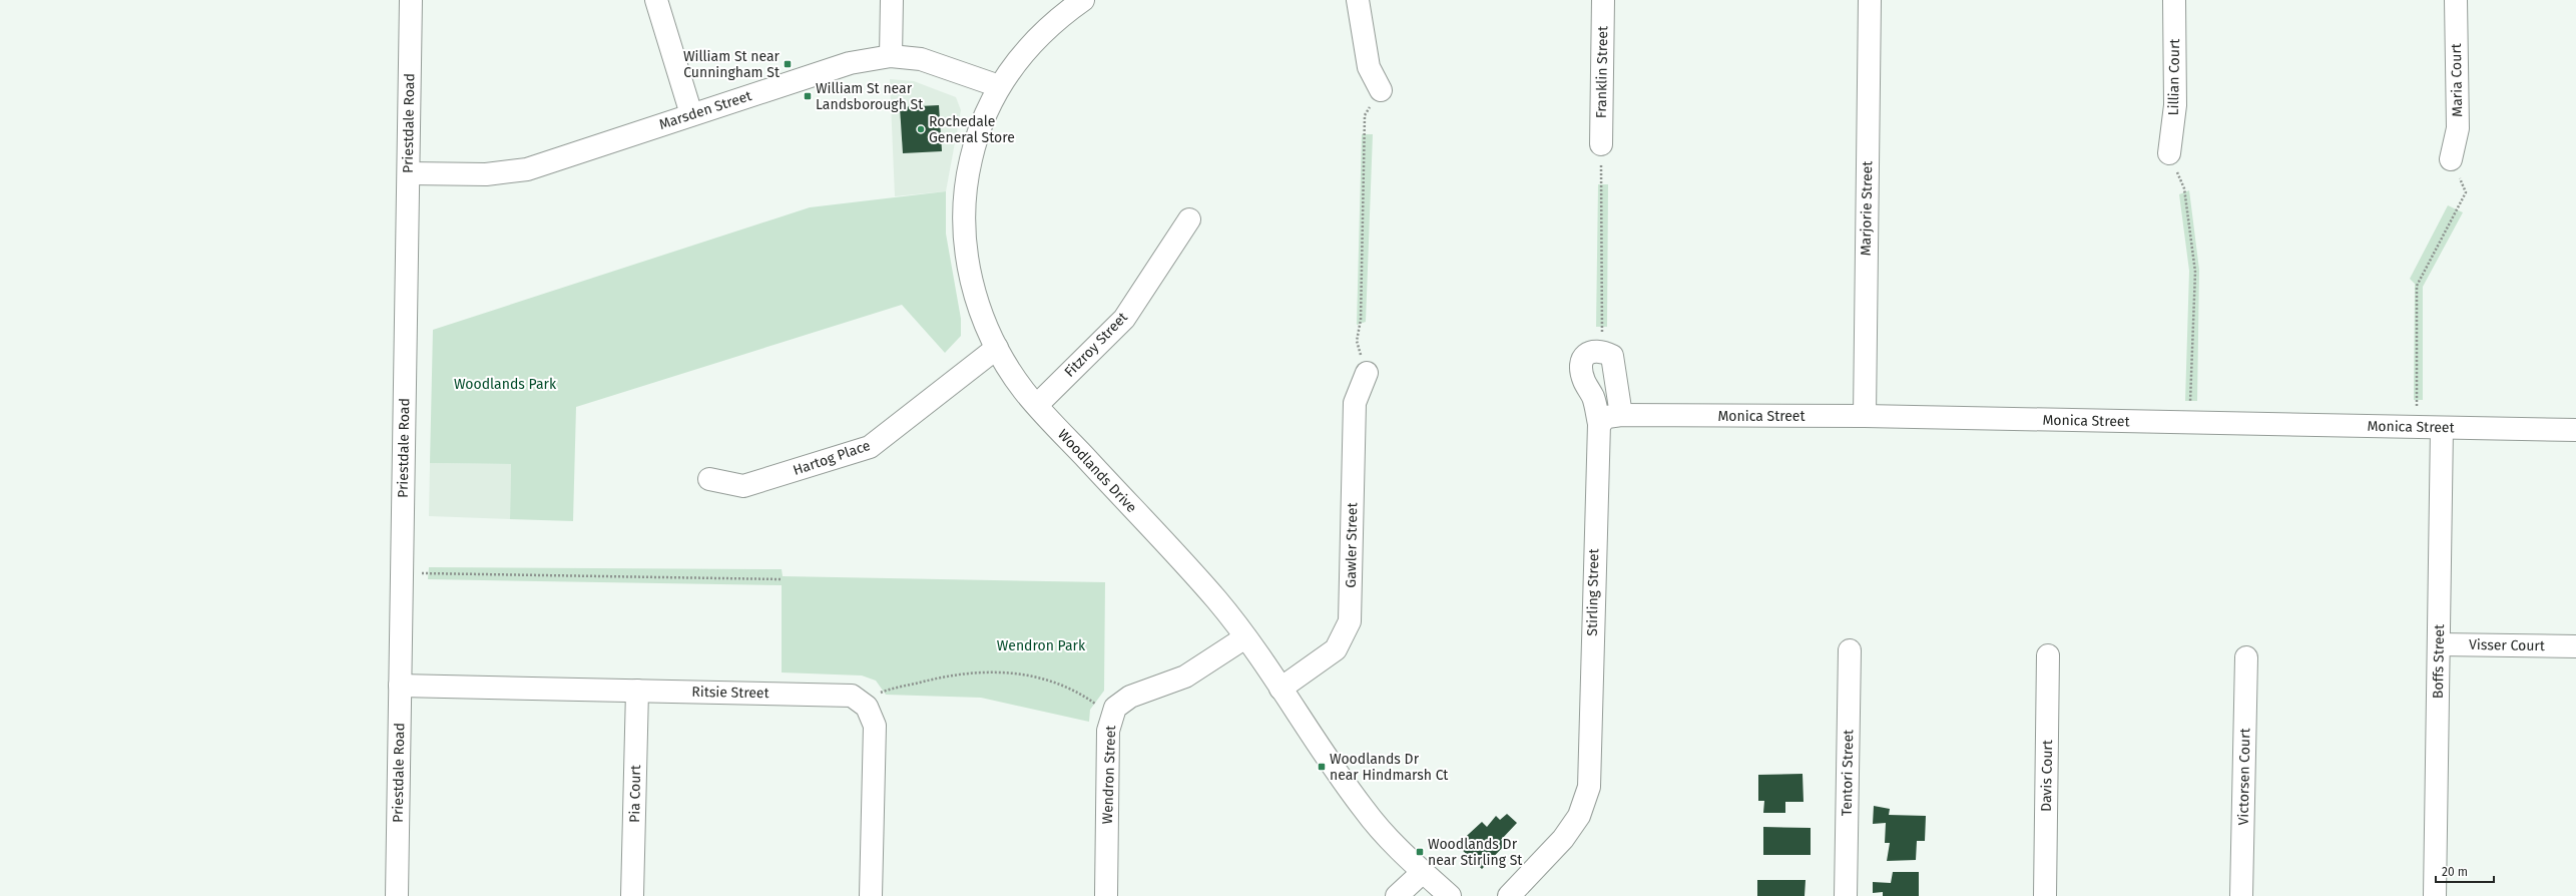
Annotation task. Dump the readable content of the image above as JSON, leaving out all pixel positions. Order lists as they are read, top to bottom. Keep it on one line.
{"streets":{"street":["Franklin Street","Lillian Court","Maria Court","Marsden Street","Priestdale Road","Marjorie Street","Fitzroy Street","Monica Street","Hartog Place","Woodlands Drive","Gawler Street","Stirling Street","Visser Court","Boffs Street","Ritsie Street","Tentori Street","Wendron Street","Davis Court","Victorsen Court","Pia Court"]},"crossings":[["Marsden Street","Priestdale Road"],["Marsden Street","Woodlands Drive"],["Priestdale Road","Ritsie Street"],["Marjorie Street","Monica Street"],["Fitzroy Street","Woodlands Drive"],["Monica Street","Stirling Street"],["Monica Street","Boffs Street"],["Hartog Place","Woodlands Drive"],["Woodlands Drive","Gawler Street"],["Woodlands Drive","Wendron Street"],["Visser Court","Boffs Street"],["Ritsie Street","Pia Court"]],"parks":["Woodlands Park","Wendron Park"],"places":{"transit":["William St near Cunningham St","William St near Landsborough St","Woodlands Dr near Hindmarsh Ct","Woodlands Dr near Stirling St"],"other":["Rochedale General Store"]},"scale_bar":"20 m"}
